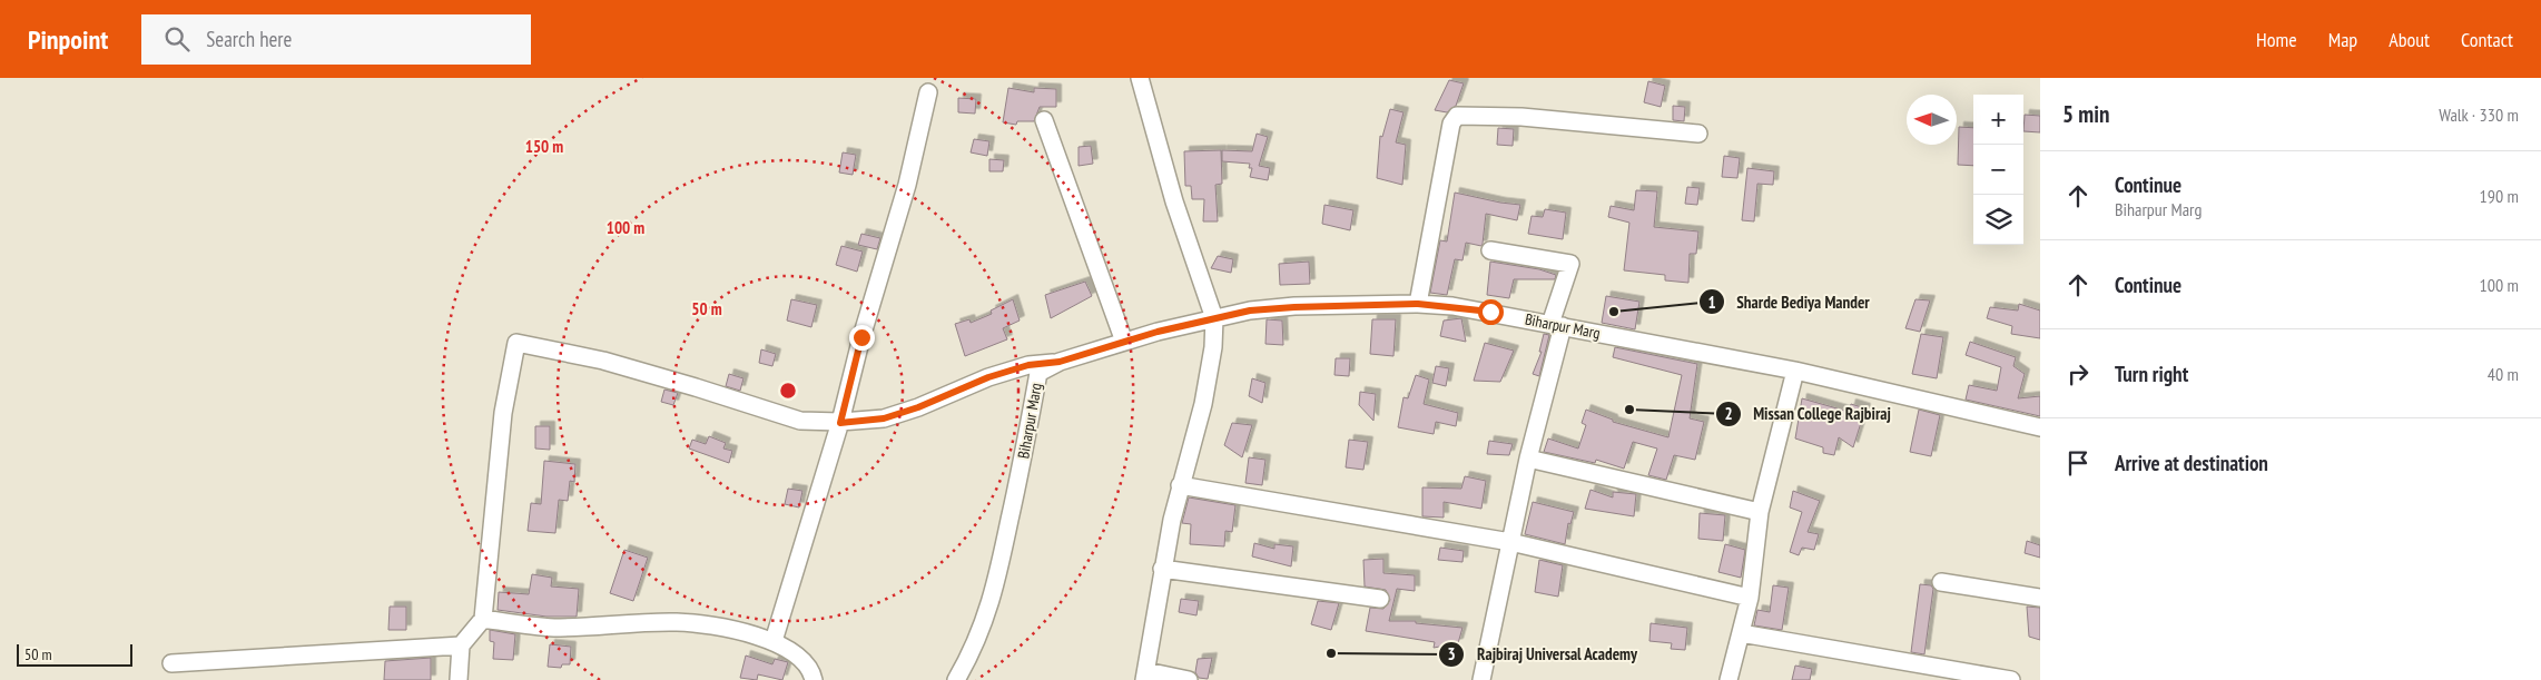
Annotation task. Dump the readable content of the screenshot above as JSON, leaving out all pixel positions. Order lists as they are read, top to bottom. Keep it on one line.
{"streets":{"street":["Biharpur Marg"]},"places":["Sharde Bediya Mander","Missan College Rajbiraj","Rajbiraj Universal Academy"],"scale_bar":"50 m","north":"left","page":{"header":"Pinpoint","search":"Search here","nav":["Home","Map","About","Contact"],"heading":["5 min","Walk · 330 m"],"map_buttons":["+","−"],"list":[["Continue","Biharpur Marg","190 m"],["Continue","100 m"],["Turn right","40 m"],"Arrive at destination"],"scale":"50 m"},"rings":["150 m","100 m","50 m"]}
